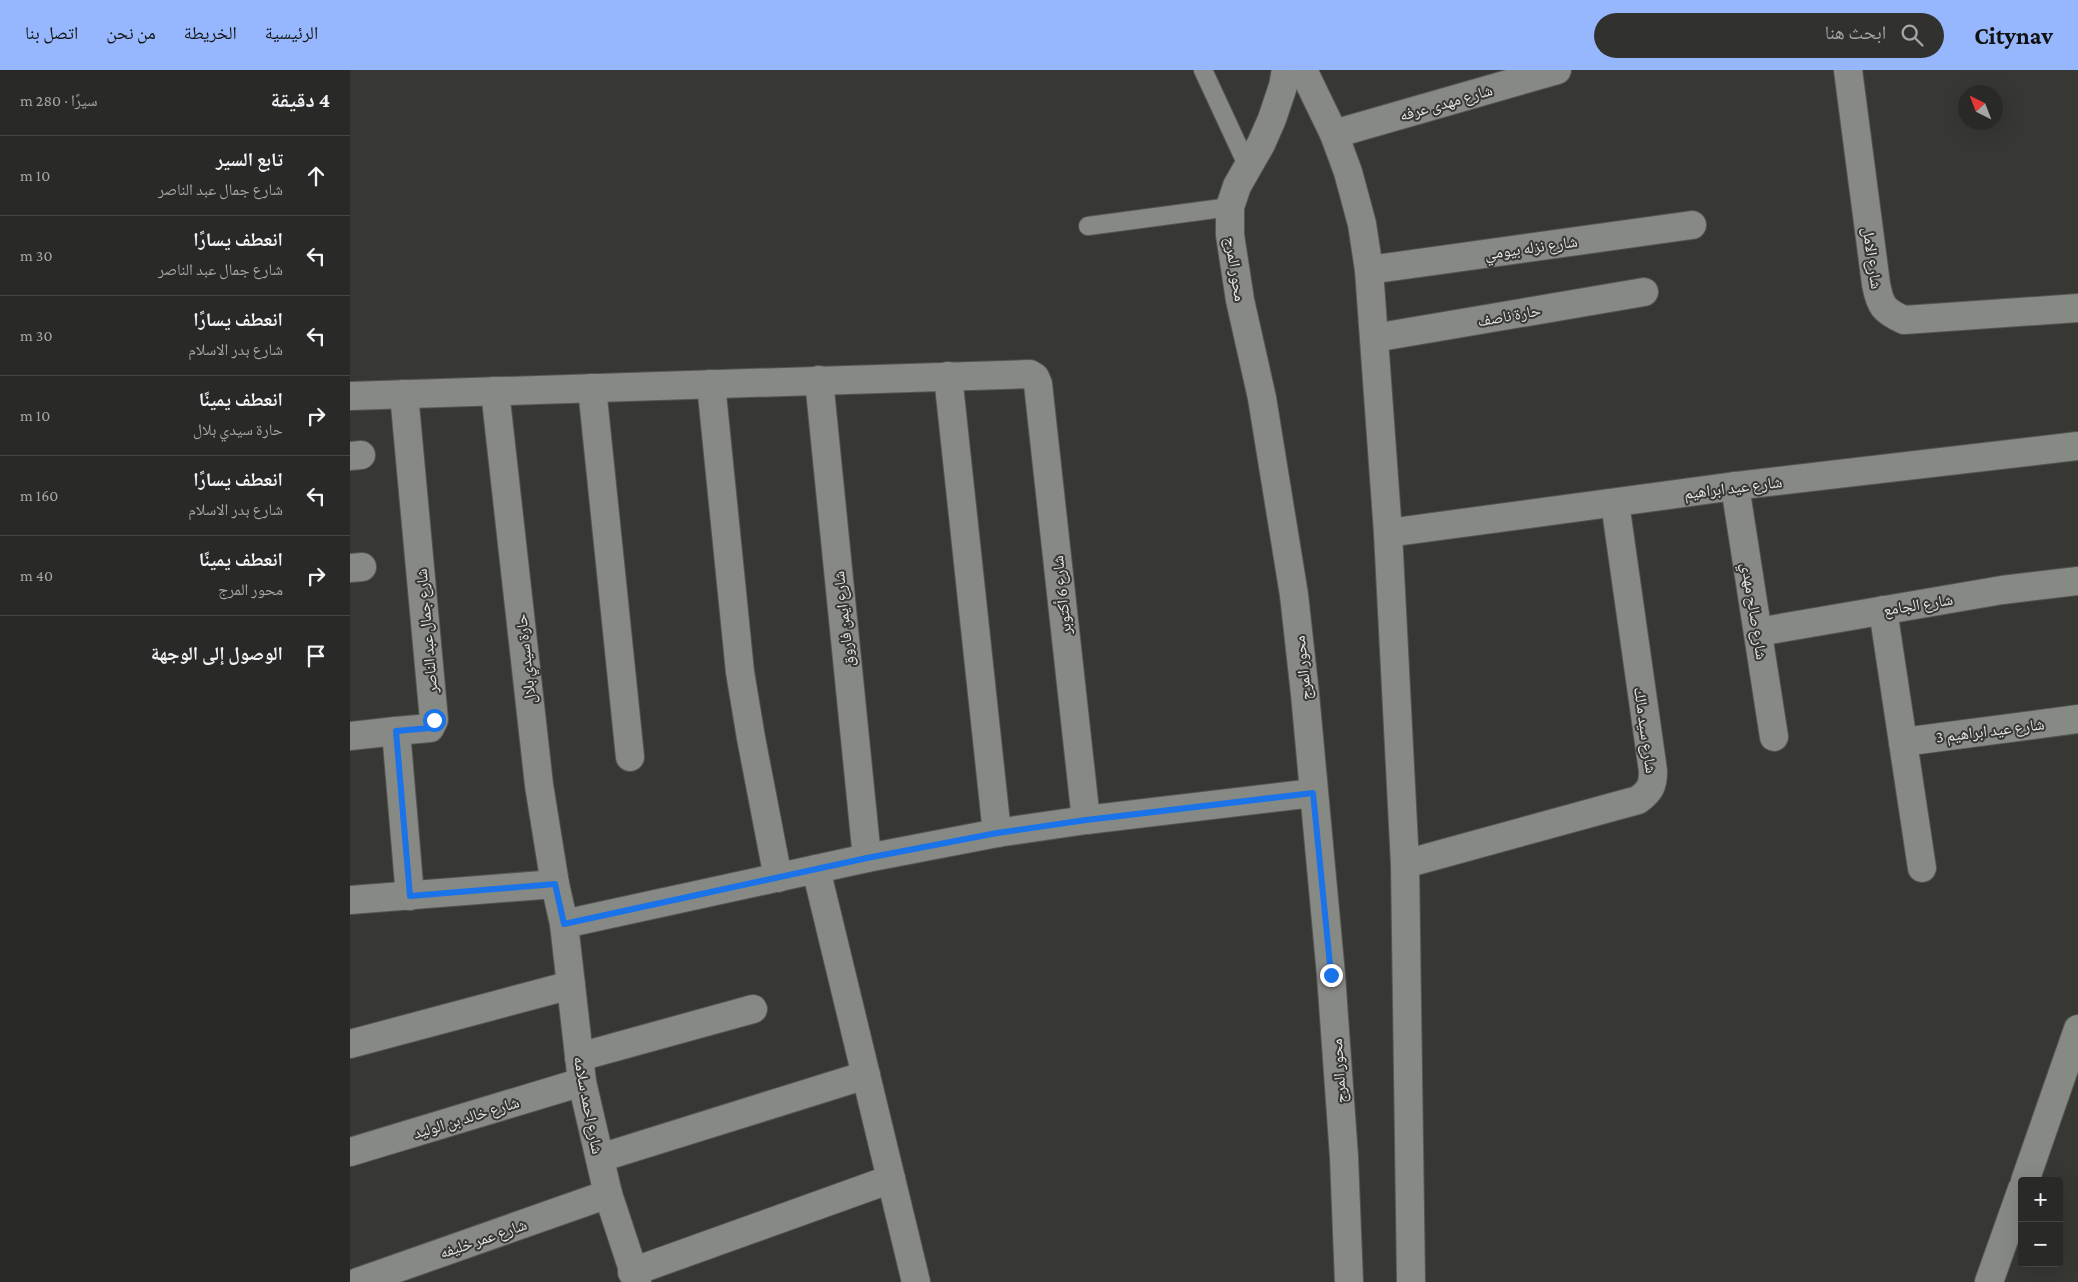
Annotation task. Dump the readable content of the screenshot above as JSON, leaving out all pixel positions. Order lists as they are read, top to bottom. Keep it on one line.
{"streets":{"street":["شارع مهدى عرفه","شارع نزله بيومي","شارع الامل","محور المرج","حارة ناصف","شارع عيد ابراهيم","شارع 6 أكتوبر","شارع الجامع","شارع صالح مهدي","شارع ايمن فاروق","شارع جمال عبد الناصر","حارة سيدي بلال","شارع سيد مالك","شارع عيد ابراهيم 3","شارع احمد سلامه","شارع خالد بن الوليد","شارع عمر خليفه"]},"crossings":[["شارع عيد ابراهيم","شارع صالح مهدي"],["شارع عيد ابراهيم","شارع سيد مالك"],["شارع الجامع","شارع صالح مهدي"],["حارة سيدي بلال","شارع احمد سلامه"],["شارع احمد سلامه","شارع خالد بن الوليد"],["شارع احمد سلامه","شارع عمر خليفه"]],"north":"top left","page":{"header":"Citynav","search":"ابحث هنا","nav":["الرئيسية","الخريطة","من نحن","اتصل بنا"],"heading":["4 دقيقة","سيرًا · 280 m"],"list":[["تابع السير","شارع جمال عبد الناصر","10 m"],["انعطف يسارًا","شارع جمال عبد الناصر","30 m"],["انعطف يسارًا","شارع بدر الاسلام","30 m"],["انعطف يمينًا","حارة سيدي بلال","10 m"],["انعطف يسارًا","شارع بدر الاسلام","160 m"],["انعطف يمينًا","محور المرج","40 m"],"الوصول إلى الوجهة"],"map_buttons":["+","−"]}}
